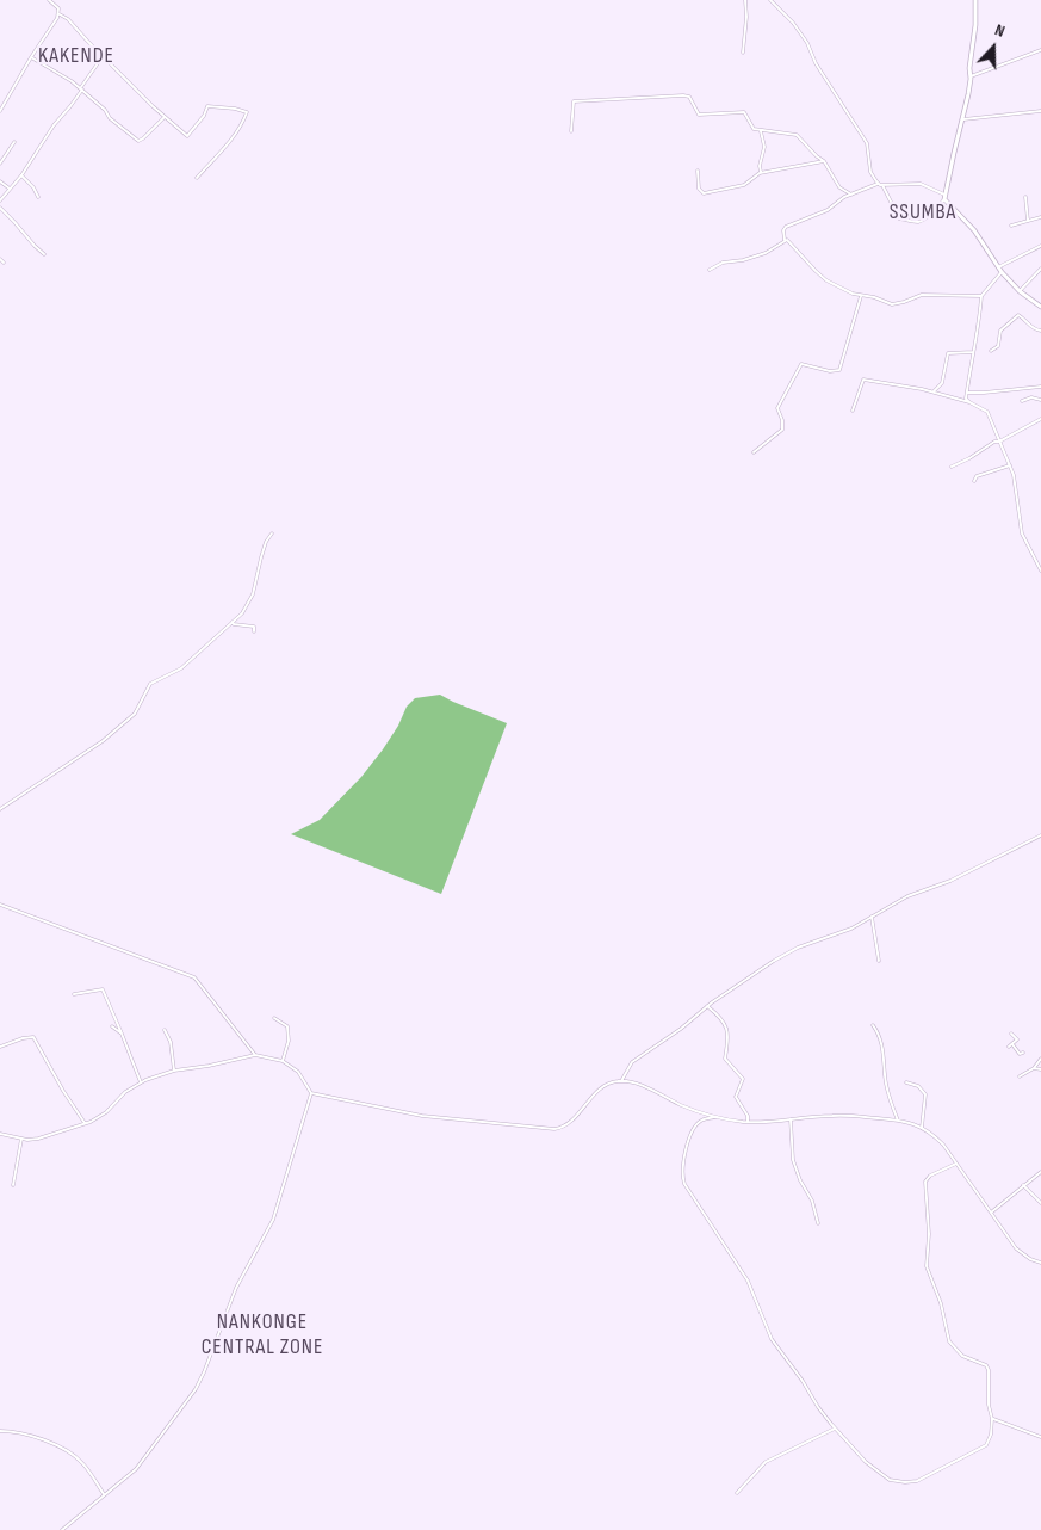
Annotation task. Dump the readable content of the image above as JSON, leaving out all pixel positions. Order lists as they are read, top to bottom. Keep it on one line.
{"districts":["KAKENDE","SSUMBA","NANKONGE CENTRAL ZONE"],"north":"top"}
